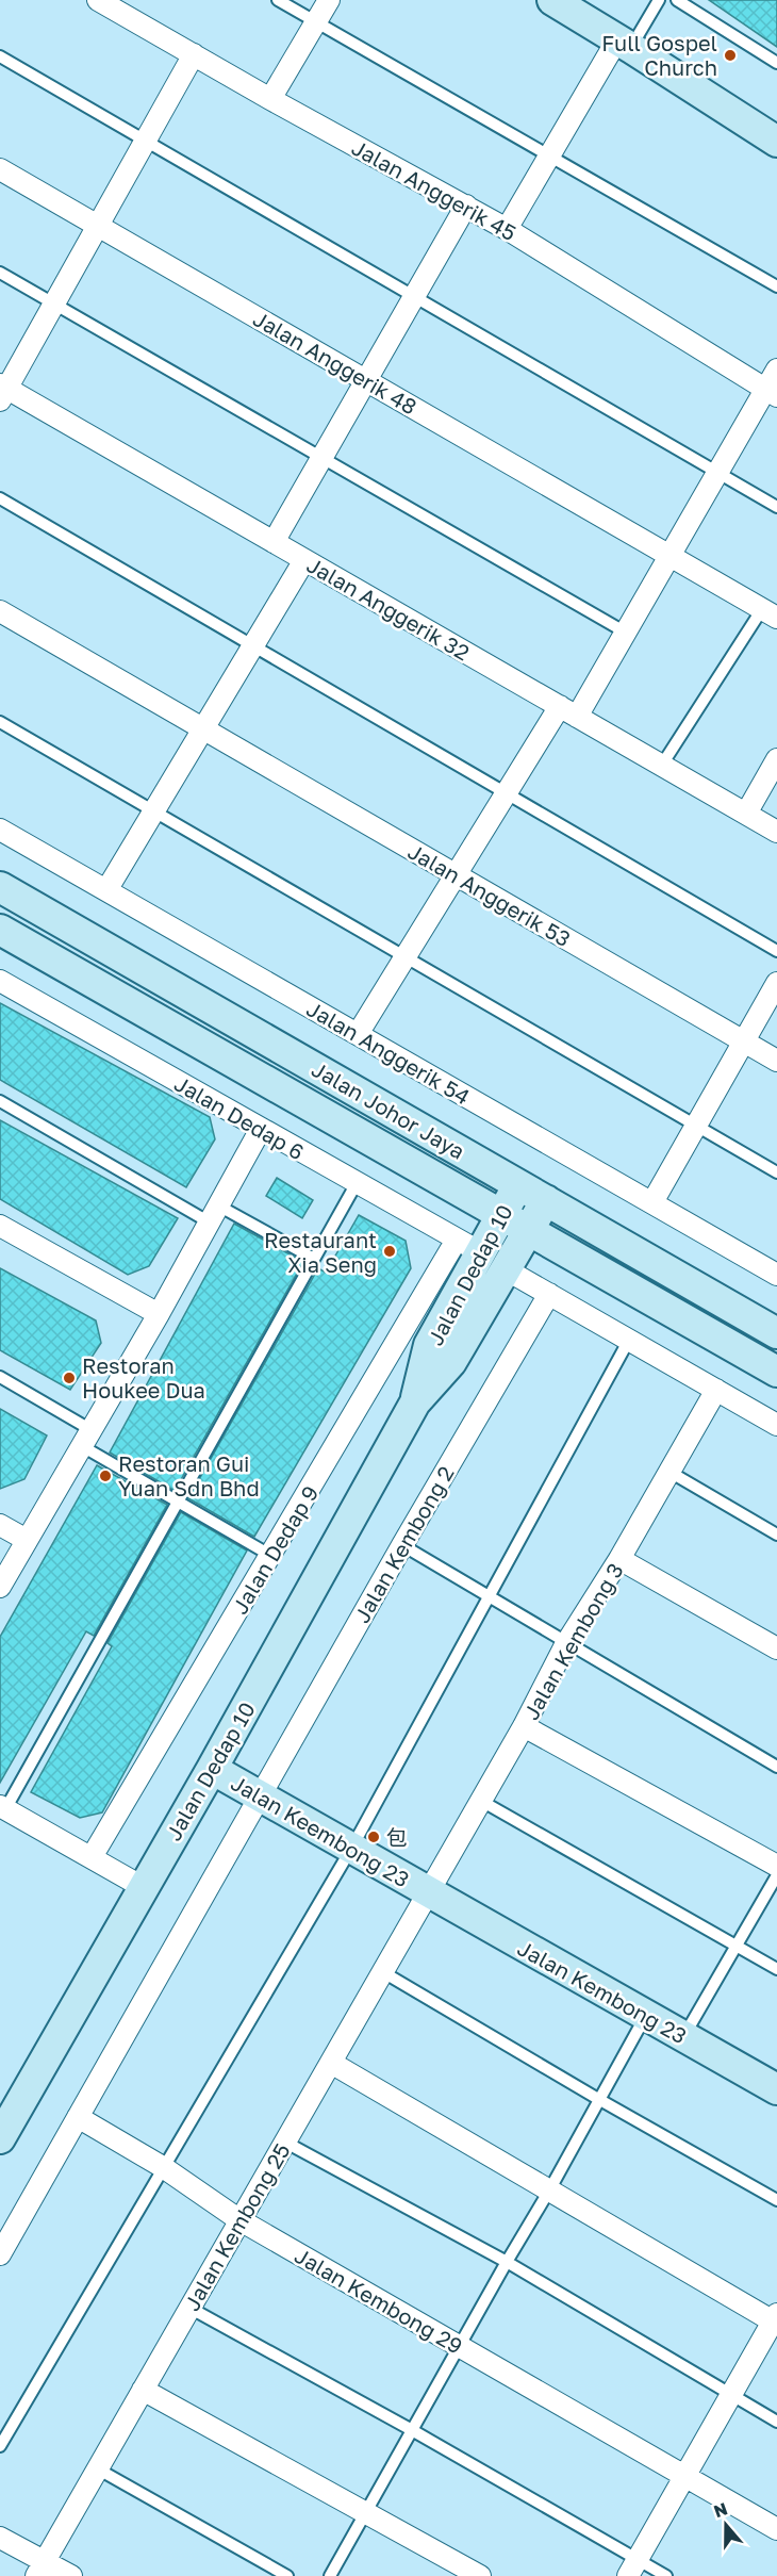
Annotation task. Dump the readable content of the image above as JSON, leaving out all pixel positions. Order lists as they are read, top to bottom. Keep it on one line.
{"streets":{"main road":["Jalan Johor Jaya","Jalan Dedap 10","Jalan Keembong 23","Jalan Kembong 23"],"street":["Jalan Anggerik 45","Jalan Anggerik 48","Jalan Anggerik 32","Jalan Anggerik 53","Jalan Anggerik 54","Jalan Dedap 6","Jalan Kembong 2","Jalan Dedap 9","Jalan Kembong 3","Jalan Kembong 25","Jalan Kembong 29"]},"crossings":[["Jalan Johor Jaya","Jalan Dedap 10"],["Jalan Dedap 6","Jalan Dedap 10"],["Jalan Dedap 6","Jalan Dedap 9"],["Jalan Dedap 10","Jalan Dedap 9"],["Jalan Dedap 10","Jalan Keembong 23"],["Jalan Kembong 2","Jalan Keembong 23"],["Jalan Kembong 2","Jalan Kembong 29"],["Jalan Kembong 3","Jalan Keembong 23"],["Jalan Kembong 3","Jalan Kembong 23"],["Jalan Kembong 3","Jalan Kembong 25"],["Jalan Keembong 23","Jalan Kembong 23"],["Jalan Keembong 23","Jalan Kembong 25"],["Jalan Kembong 23","Jalan Kembong 25"],["Jalan Kembong 25","Jalan Kembong 29"]],"places":["Full Gospel Church","Restaurant Xia Seng","Restoran Houkee Dua","Restoran Gui Yuan Sdn Bhd","包"],"north":"top"}
